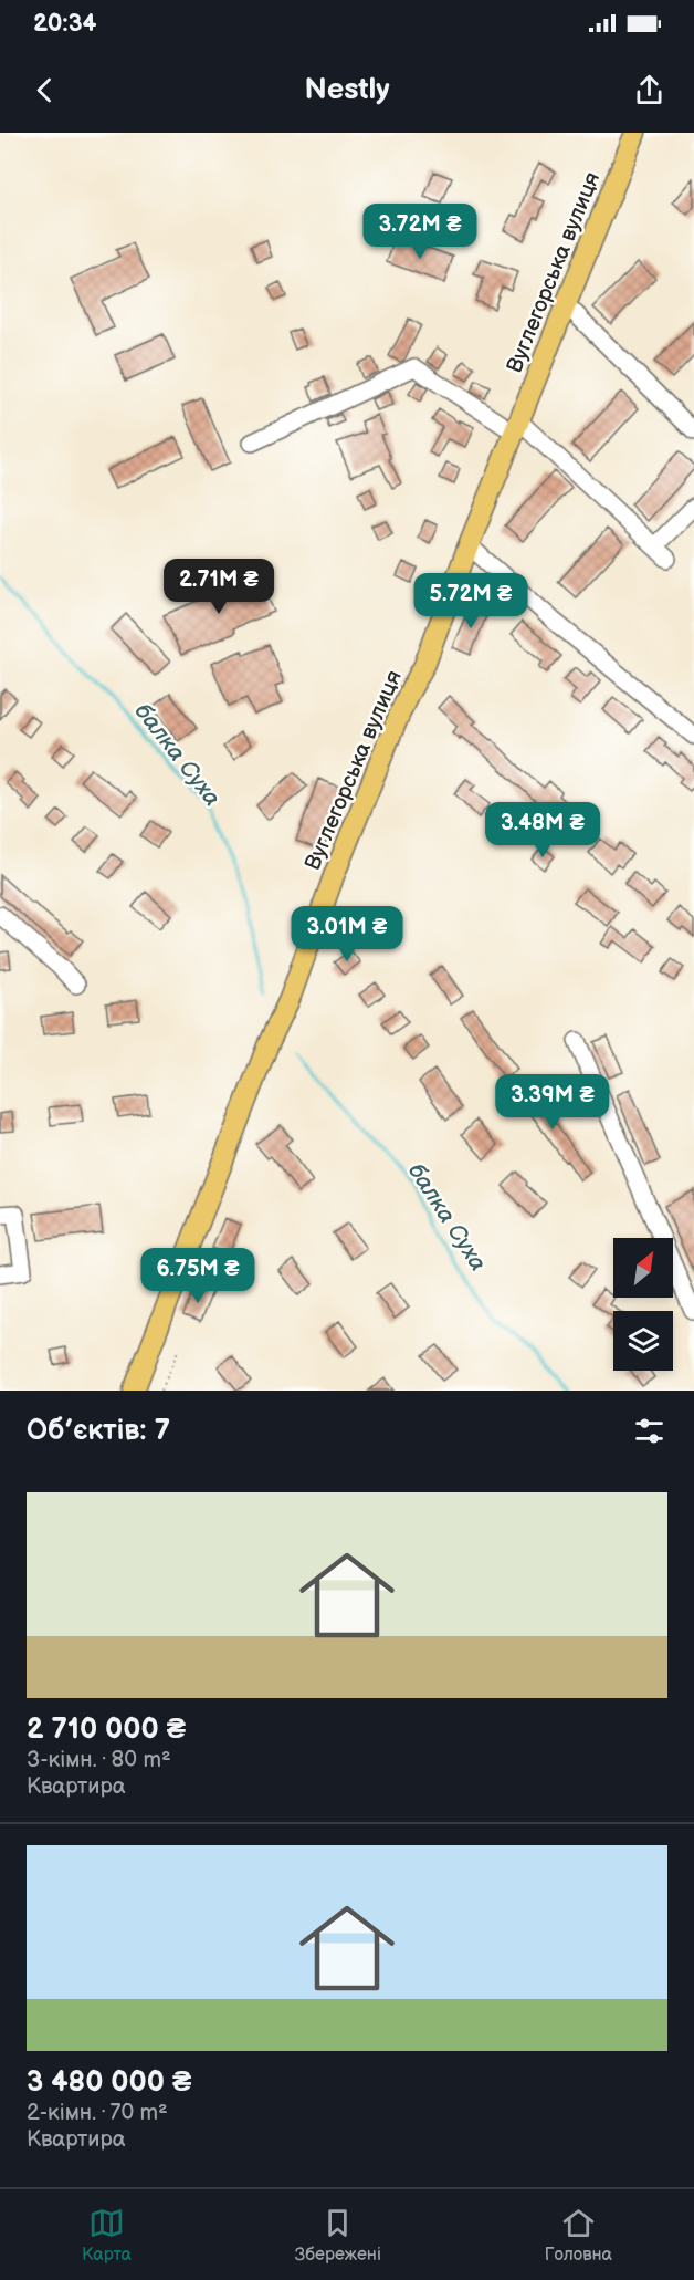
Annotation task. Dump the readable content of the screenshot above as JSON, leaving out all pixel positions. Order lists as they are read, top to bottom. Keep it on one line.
{"streets":{"main road":["Вуглегорська вулиця"]},"water":["балка Суха"],"north":"top right","page":{"status":"20:34","header":"Nestly","price":["3.72M ₴","2.71M ₴","5.72M ₴","3.48M ₴","3.01M ₴","3.39M ₴","6.75M ₴"],"heading":"Об’єктів: 7","list":[{"name":"2 710 000 ₴","note":"3-кімн. · 80 m² · Квартира"},{"name":"3 480 000 ₴","note":"2-кімн. · 70 m² · Квартира"}],"tabs":["Карта","Збережені","Головна"]}}
